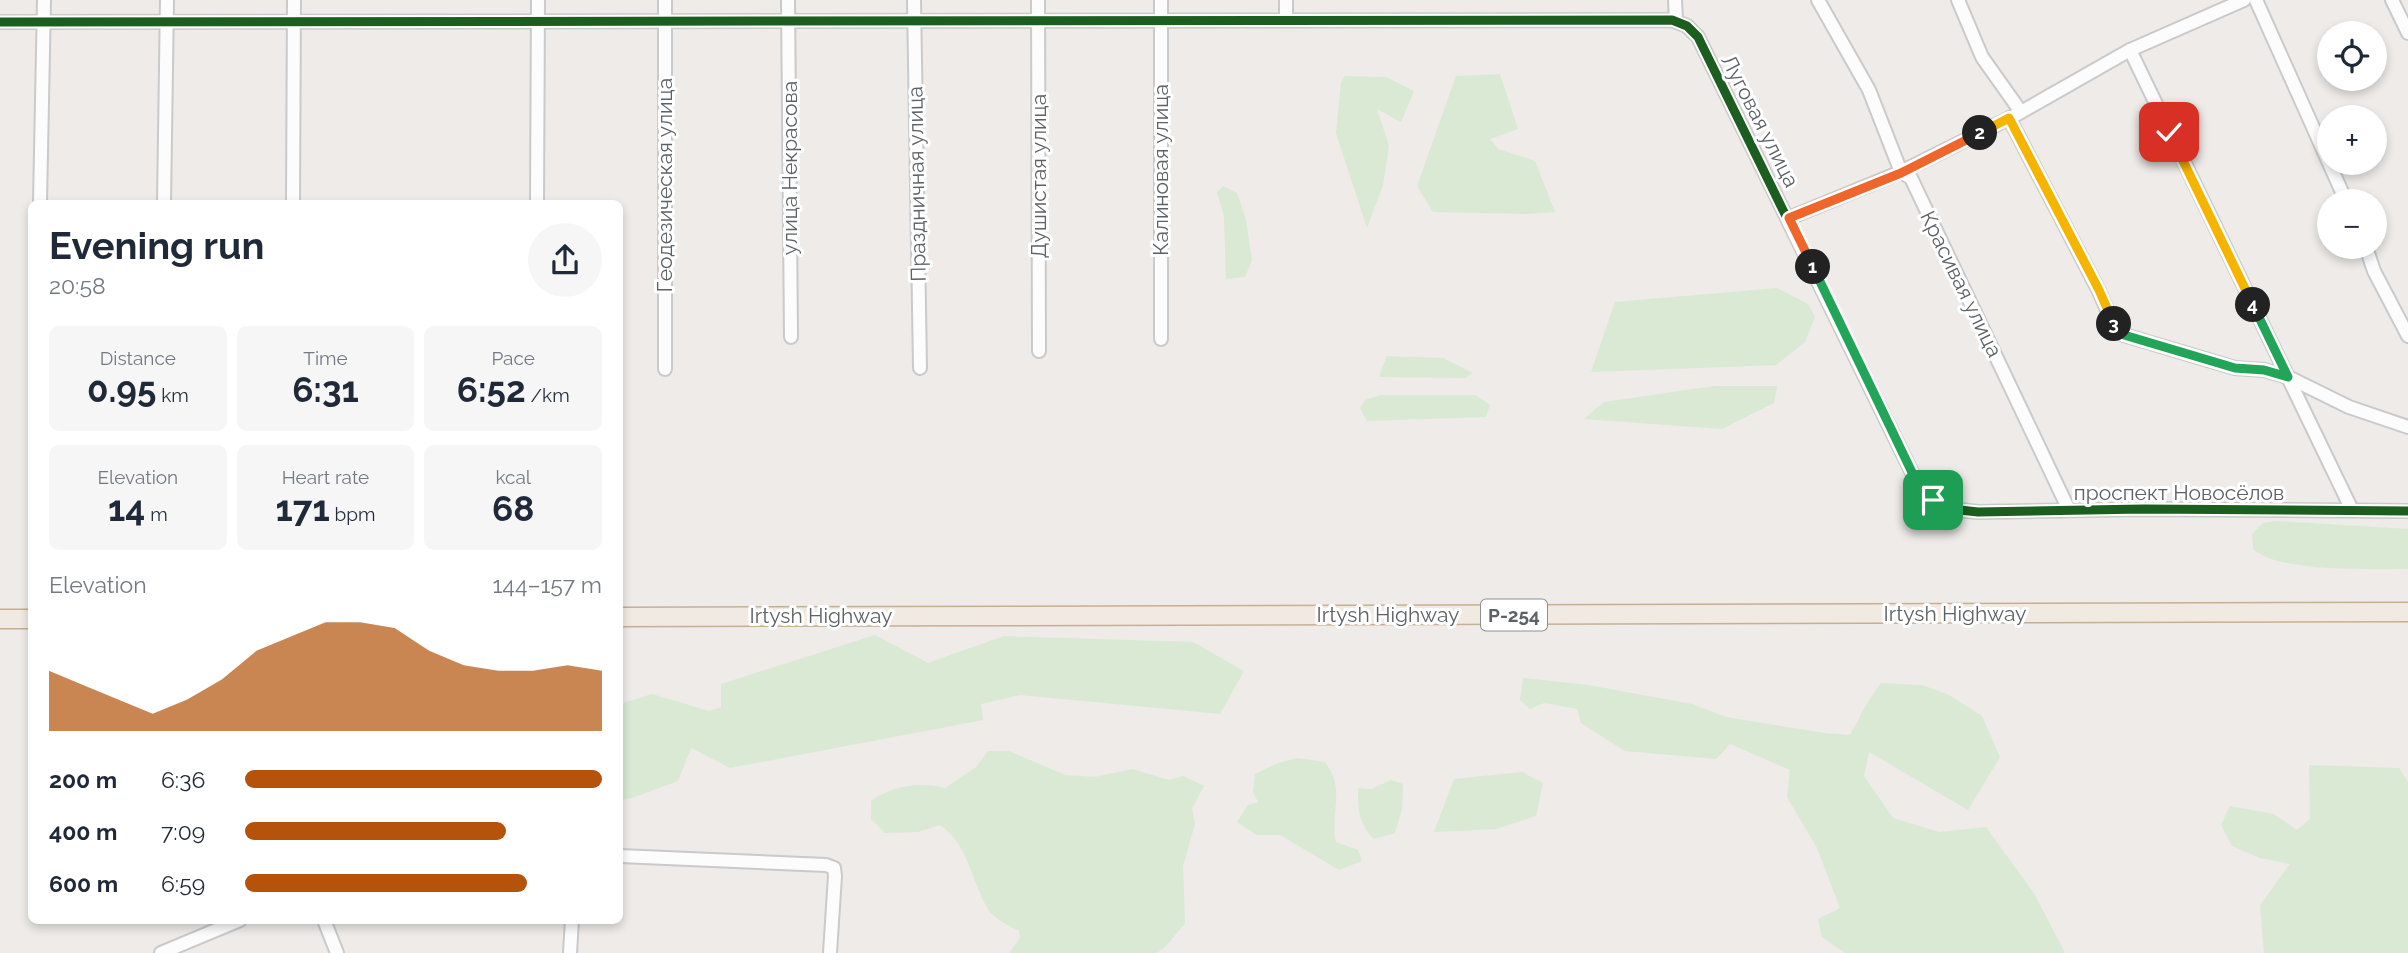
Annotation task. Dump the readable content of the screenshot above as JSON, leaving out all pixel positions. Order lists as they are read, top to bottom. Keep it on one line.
{"streets":{"highway":["Irtysh Highway","Р-254"],"street":["Луговая улица","улица Некрасова","Калиновая улица","Душистая улица","Праздничная улица","Геодезическая улица","Красивая улица","проспект Новосёлов"]},"crossings":[["Луговая улица","проспект Новосёлов"],["Красивая улица","проспект Новосёлов"]],"page":{"map_buttons":["+","−"],"pins":["2","1","4","3"],"heading":["Evening run","20:58"],"stats":[["Distance","0.95 km"],["Time","6:31"],["Pace","6:52 /km"],["Elevation","14 m"],["Heart rate","171 bpm"],["kcal","68"]],"chart":["Elevation","144–157 m"],"list":[{"name":"200 m","note":"6:36"},{"name":"400 m","note":"7:09"},{"name":"600 m","note":"6:59"}]}}
